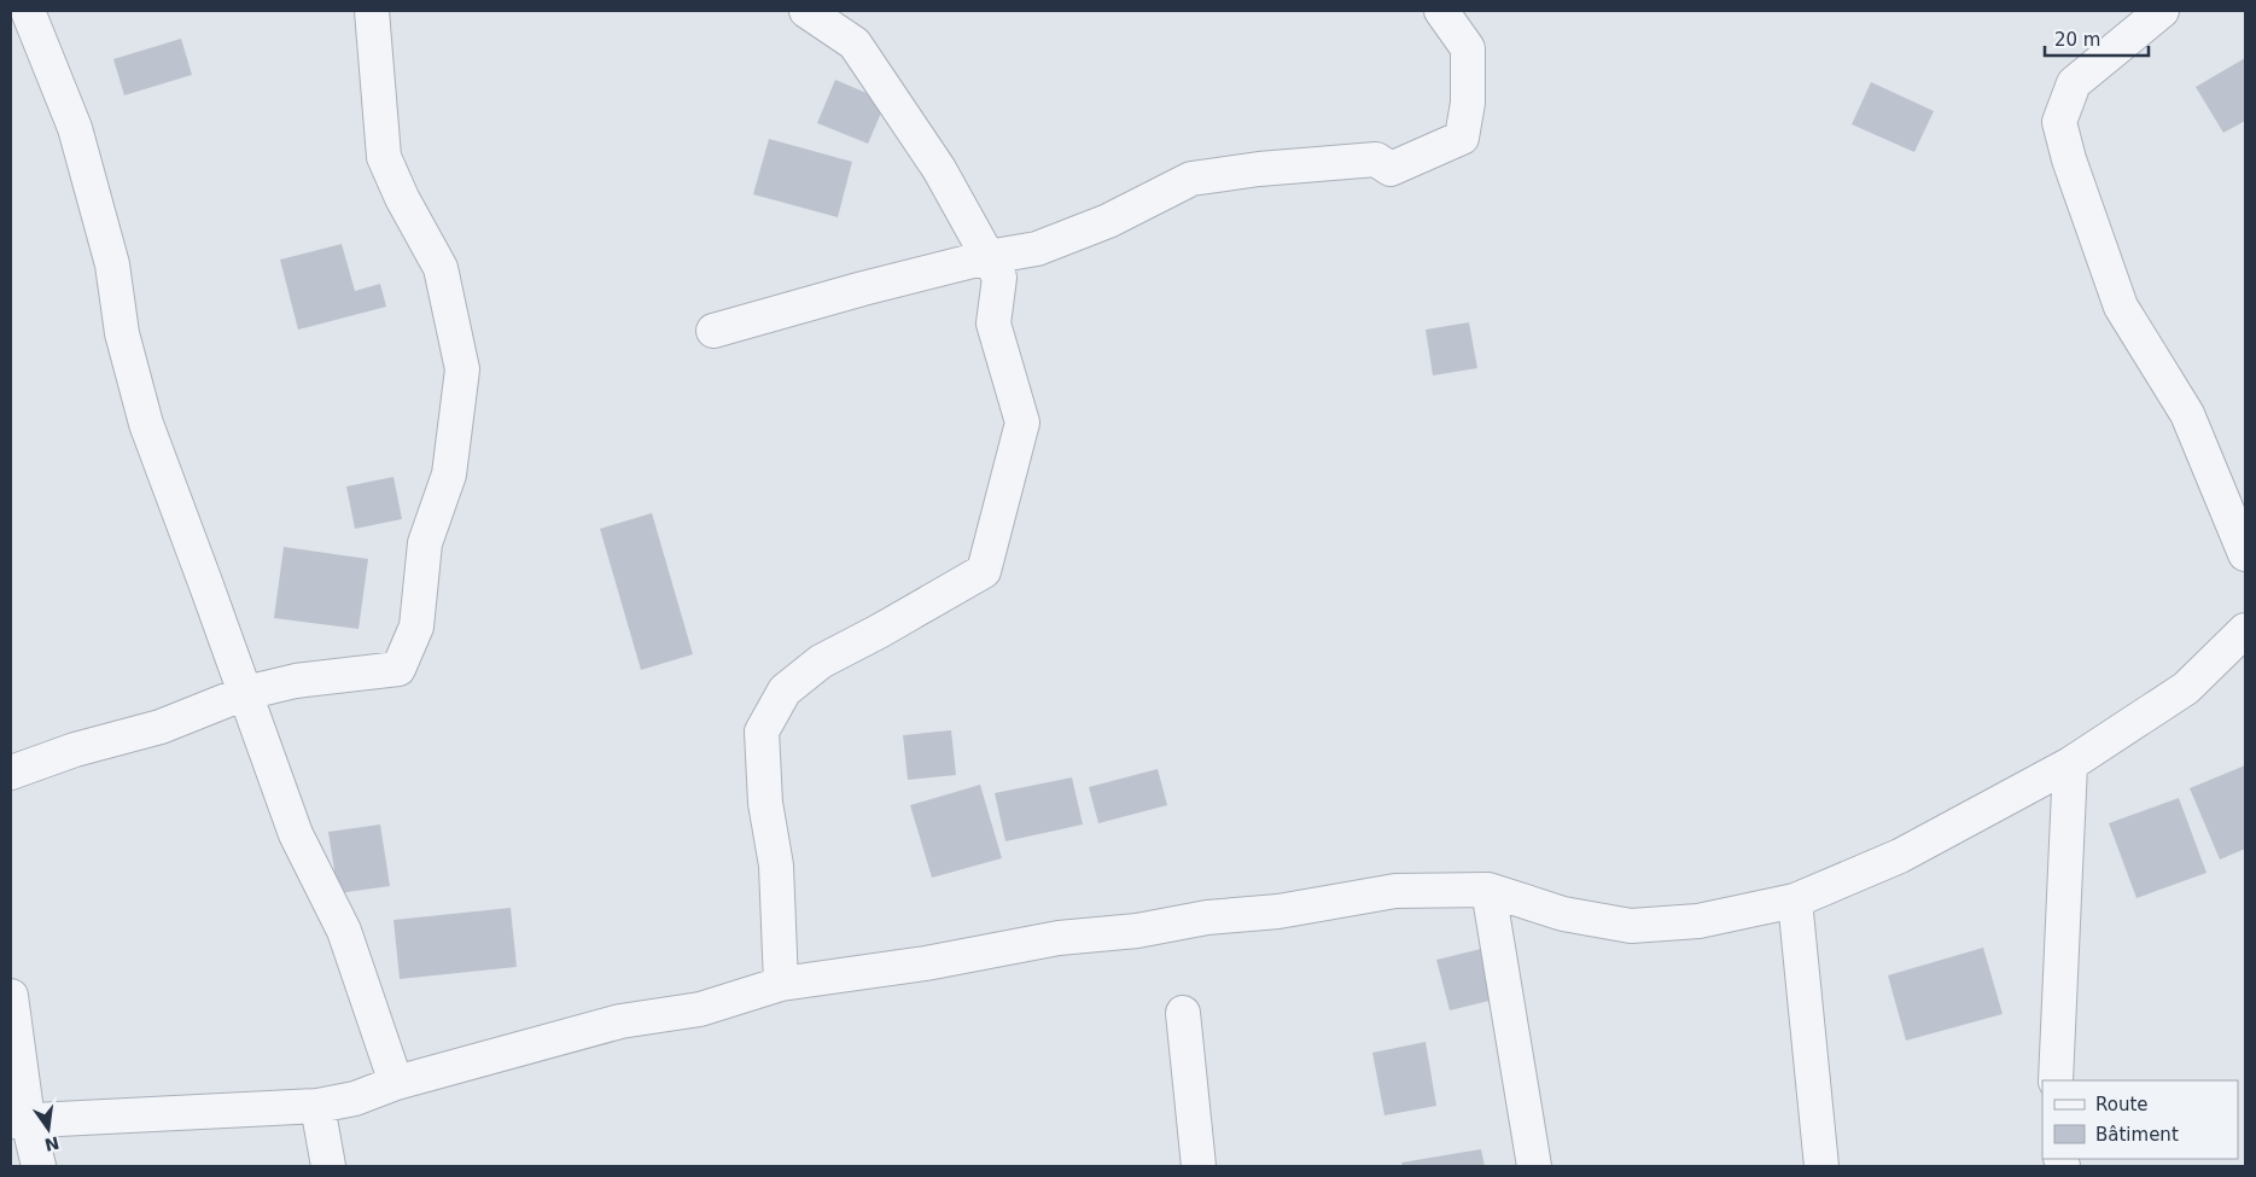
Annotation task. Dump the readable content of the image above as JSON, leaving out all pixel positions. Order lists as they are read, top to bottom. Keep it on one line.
{"legend":["Route","Bâtiment"],"scale_bar":"20 m","north":"bottom"}
